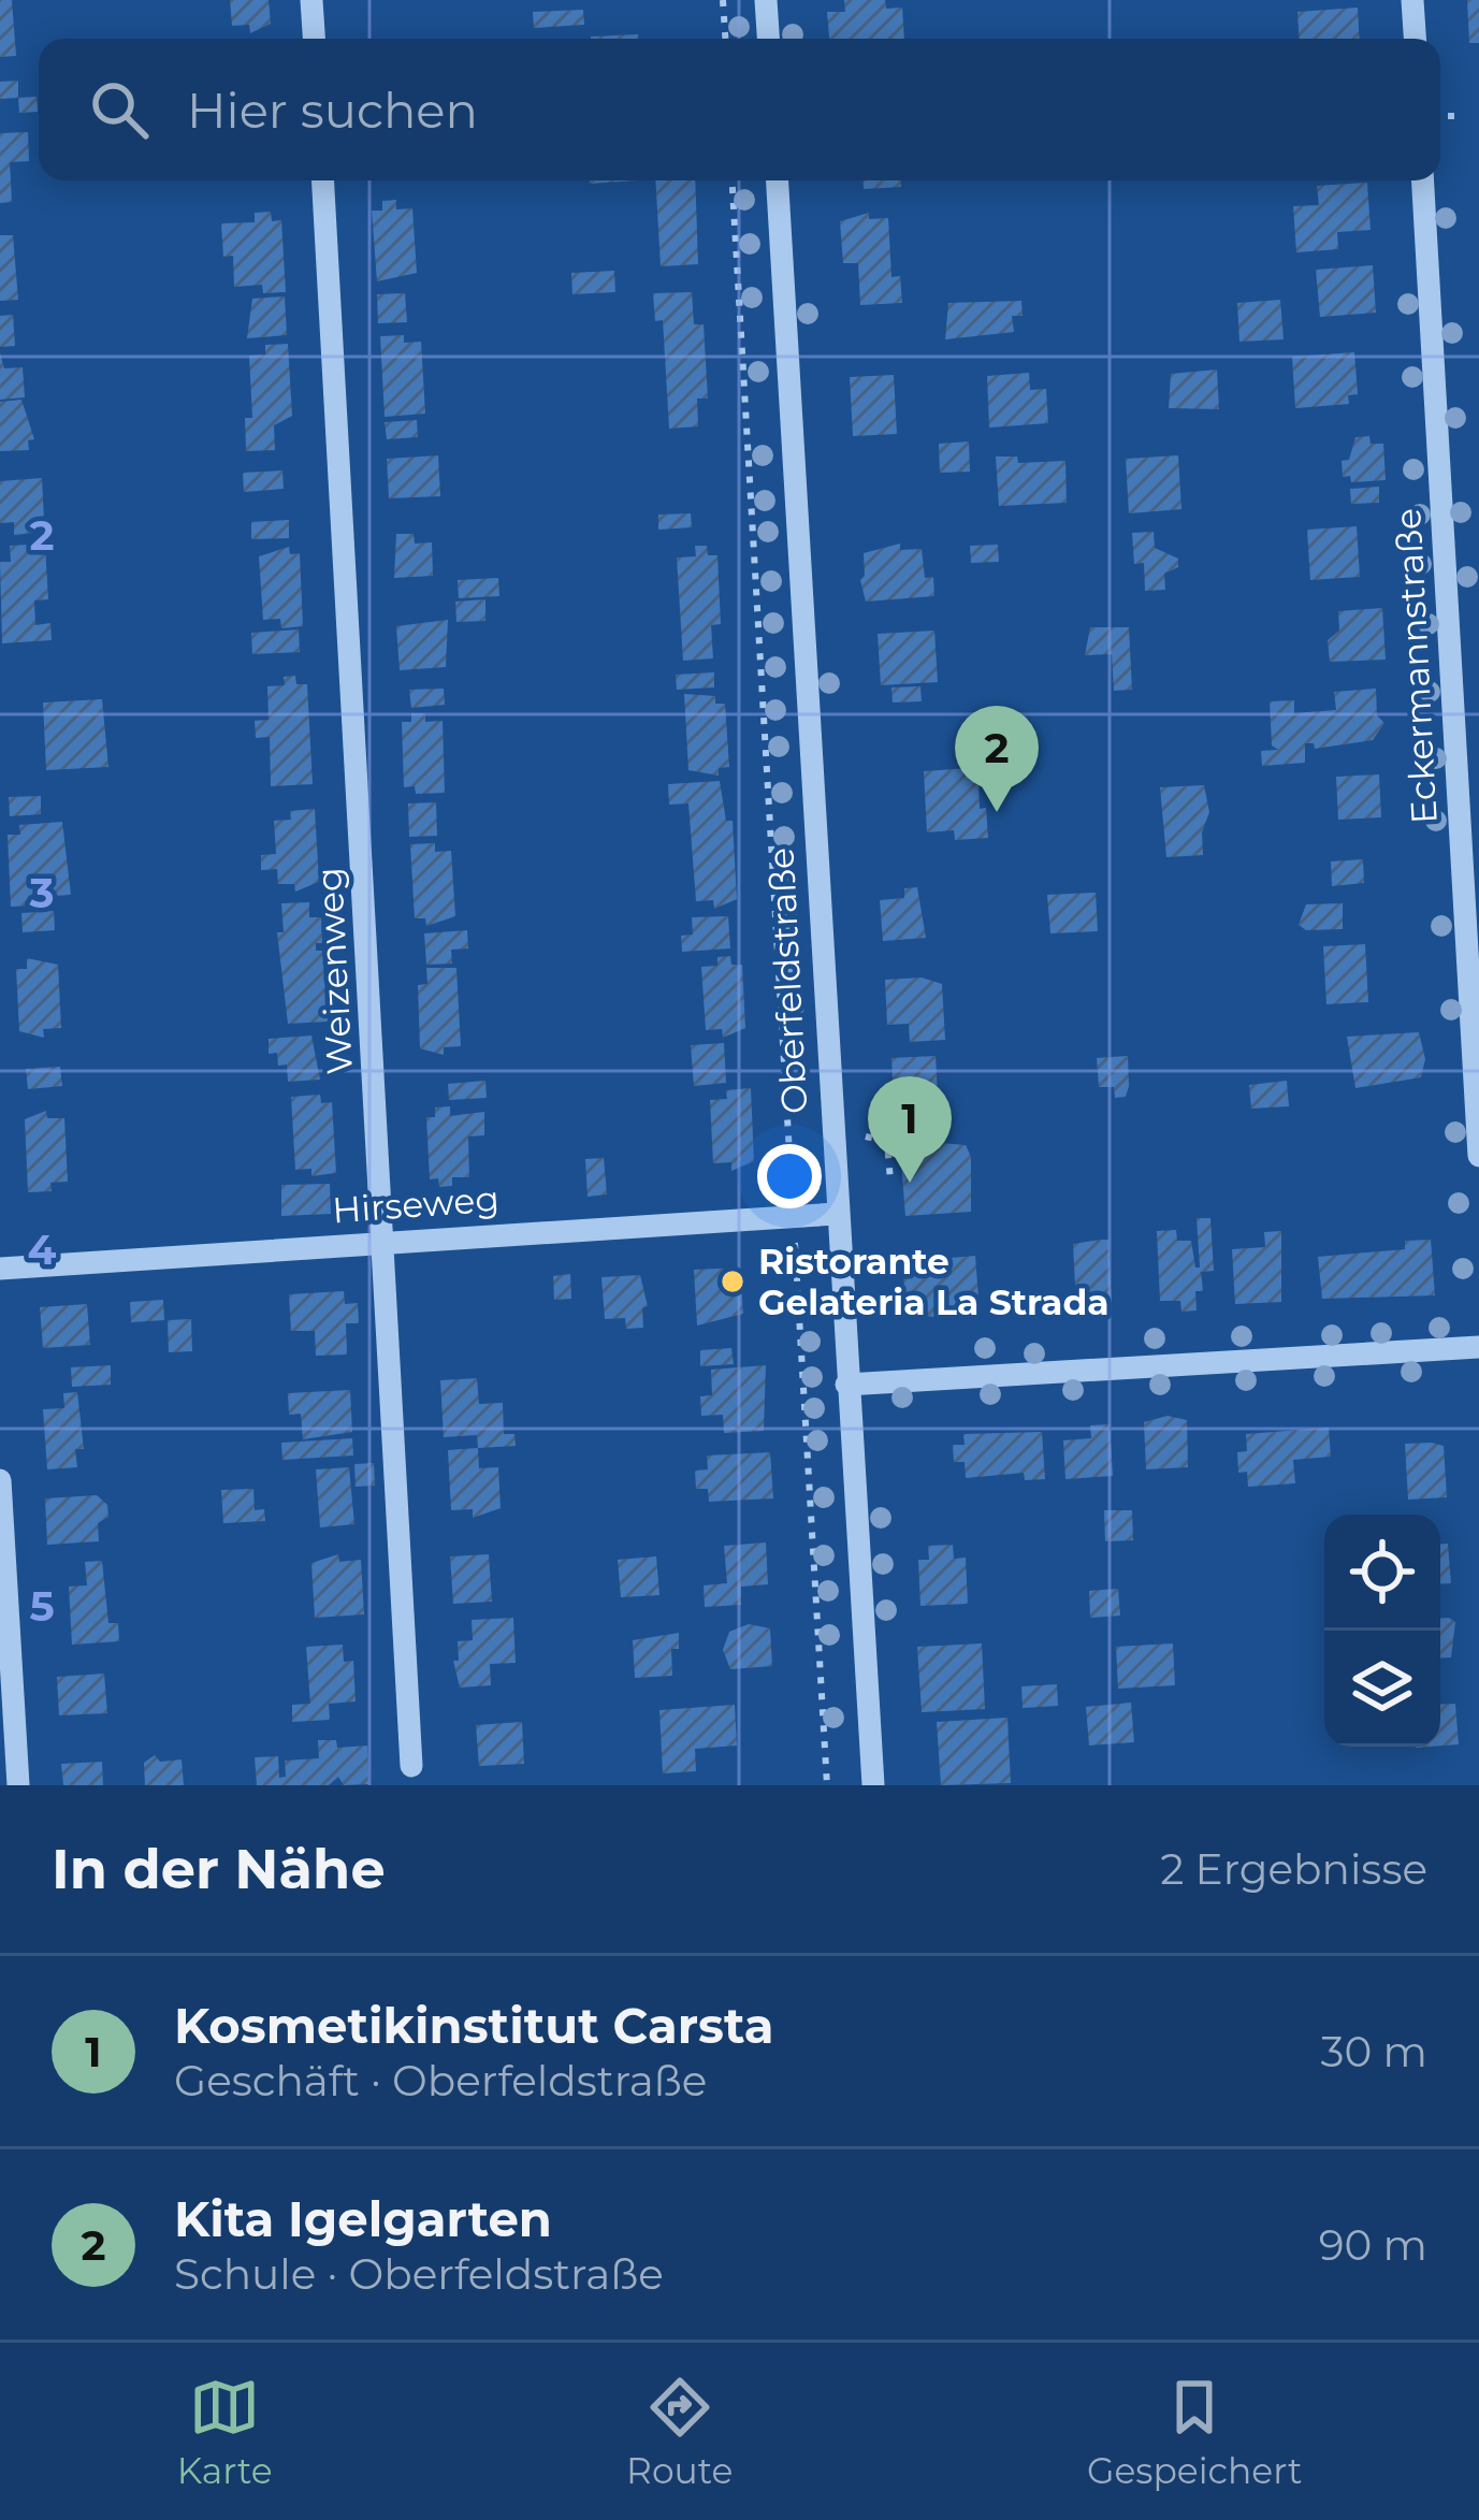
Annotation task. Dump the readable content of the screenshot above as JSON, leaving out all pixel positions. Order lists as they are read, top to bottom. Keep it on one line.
{"streets":{"street":["Eckermannstraße","Weizenweg","Oberfeldstraße","Hirseweg"]},"crossings":[["Weizenweg","Hirseweg"],["Oberfeldstraße","Hirseweg"]],"places":["Ristorante Gelateria La Strada"],"page":{"search":"Hier suchen","pins":["2","1"],"heading":["In der Nähe","2 Ergebnisse"],"list":[{"mark":"1","name":"Kosmetikinstitut Carsta","note":"Geschäft · Oberfeldstraße","value":"30 m"},{"mark":"2","name":"Kita Igelgarten","note":"Schule · Oberfeldstraße","value":"90 m"}],"nav":["Karte","Route","Gespeichert"]},"grid":{"rows":["2","3","4","5"]}}
